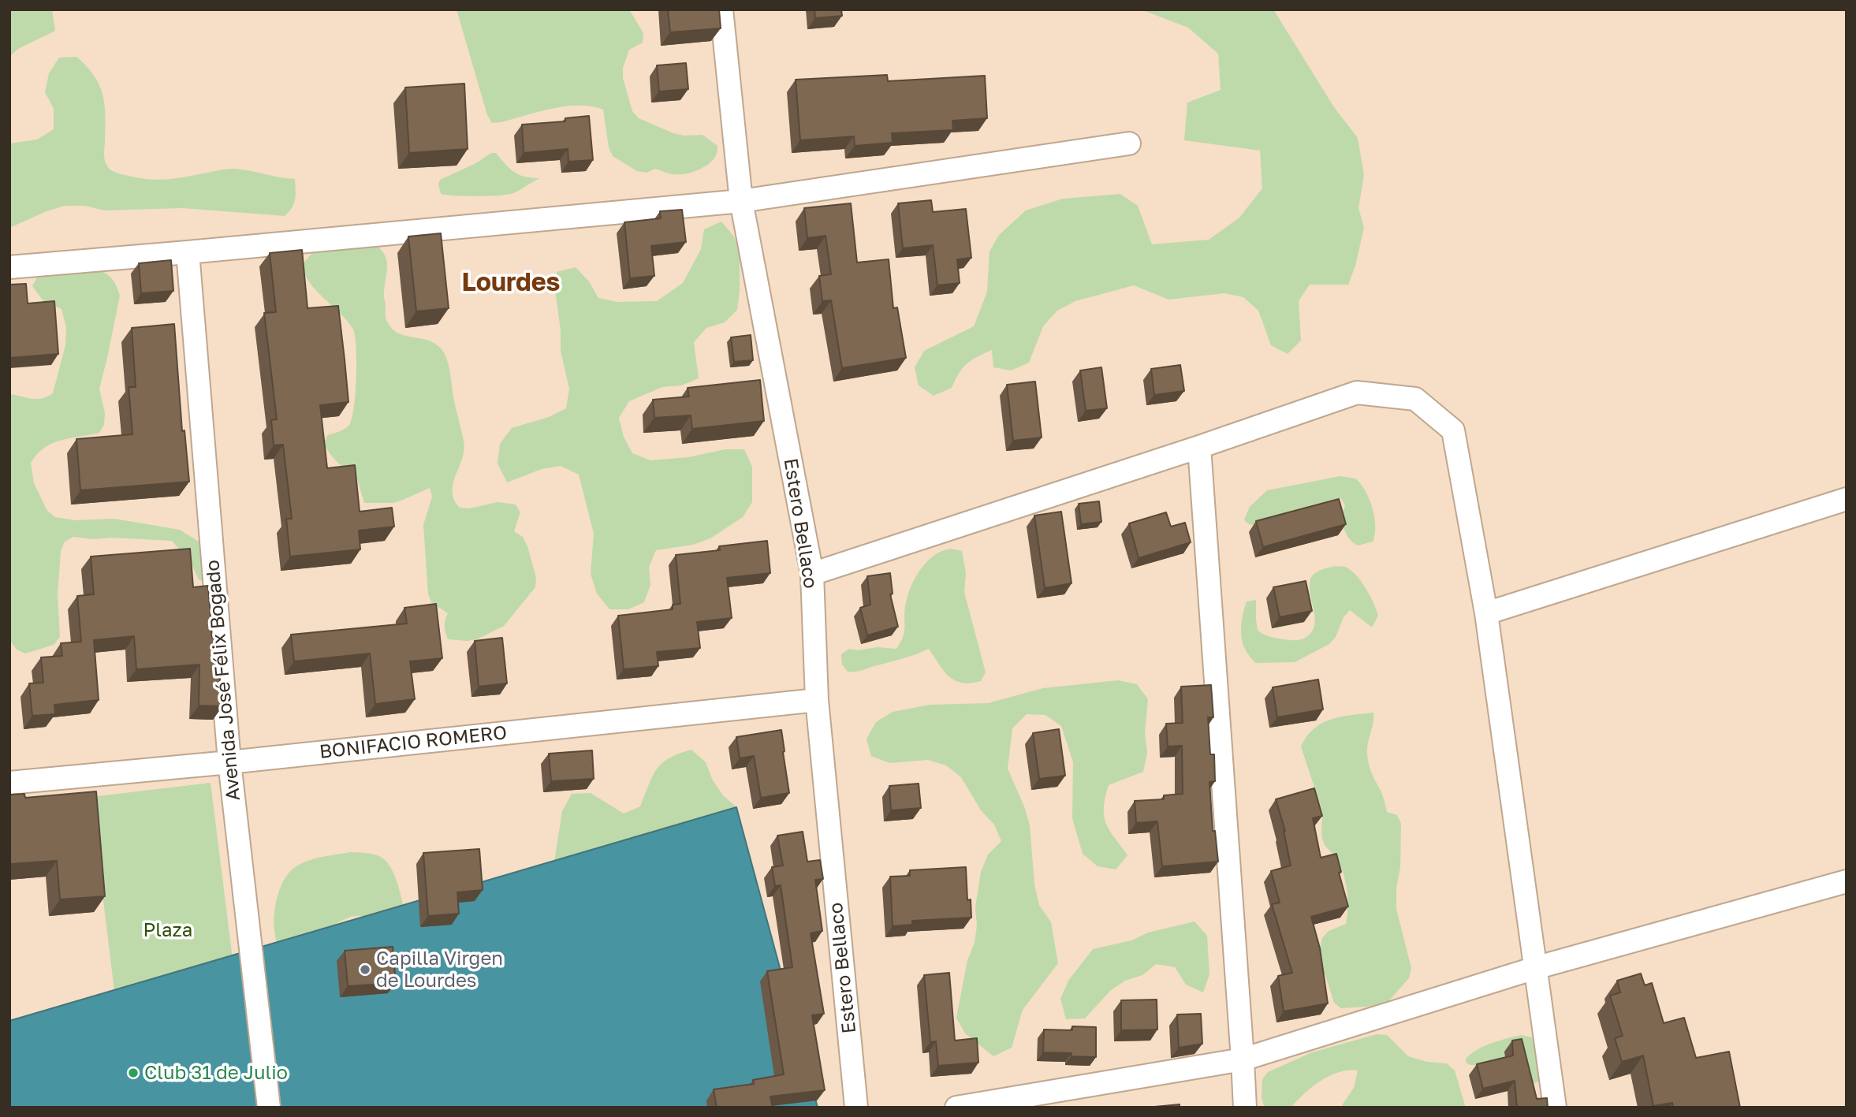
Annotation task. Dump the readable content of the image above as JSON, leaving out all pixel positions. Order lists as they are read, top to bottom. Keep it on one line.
{"streets":{"street":["Estero Bellaco","Avenida José Félix Bogado","BONIFACIO ROMERO"]},"crossings":[["Estero Bellaco","BONIFACIO ROMERO"],["Avenida José Félix Bogado","BONIFACIO ROMERO"]],"districts":["Lourdes"],"parks":["Plaza"],"places":["Capilla Virgen de Lourdes","Club 31 de Julio"]}
